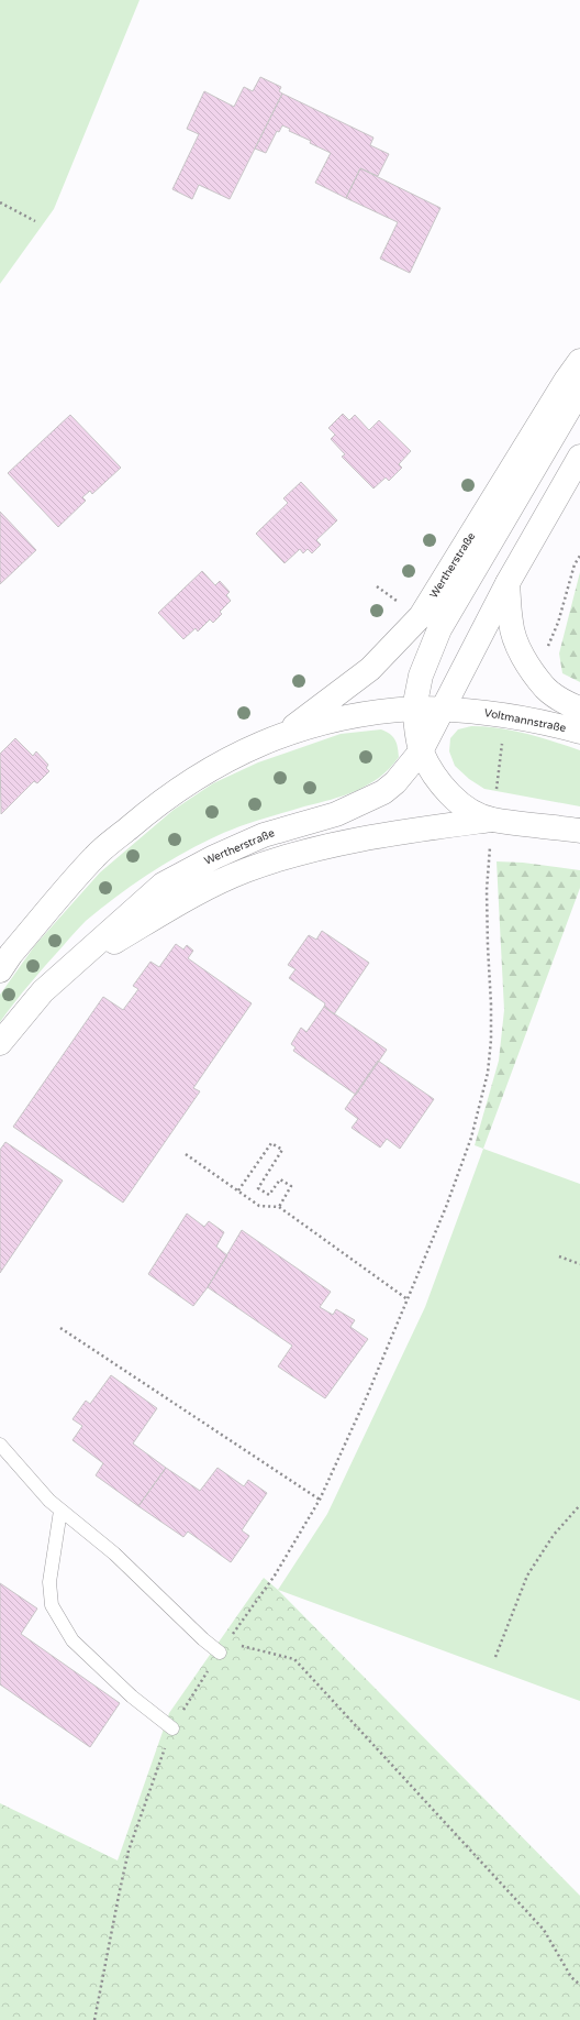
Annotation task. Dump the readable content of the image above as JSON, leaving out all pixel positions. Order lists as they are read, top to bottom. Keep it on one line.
{"streets":{"main road":["Wertherstraße","Voltmannstraße"]},"crossings":[["Wertherstraße","Voltmannstraße"]]}
